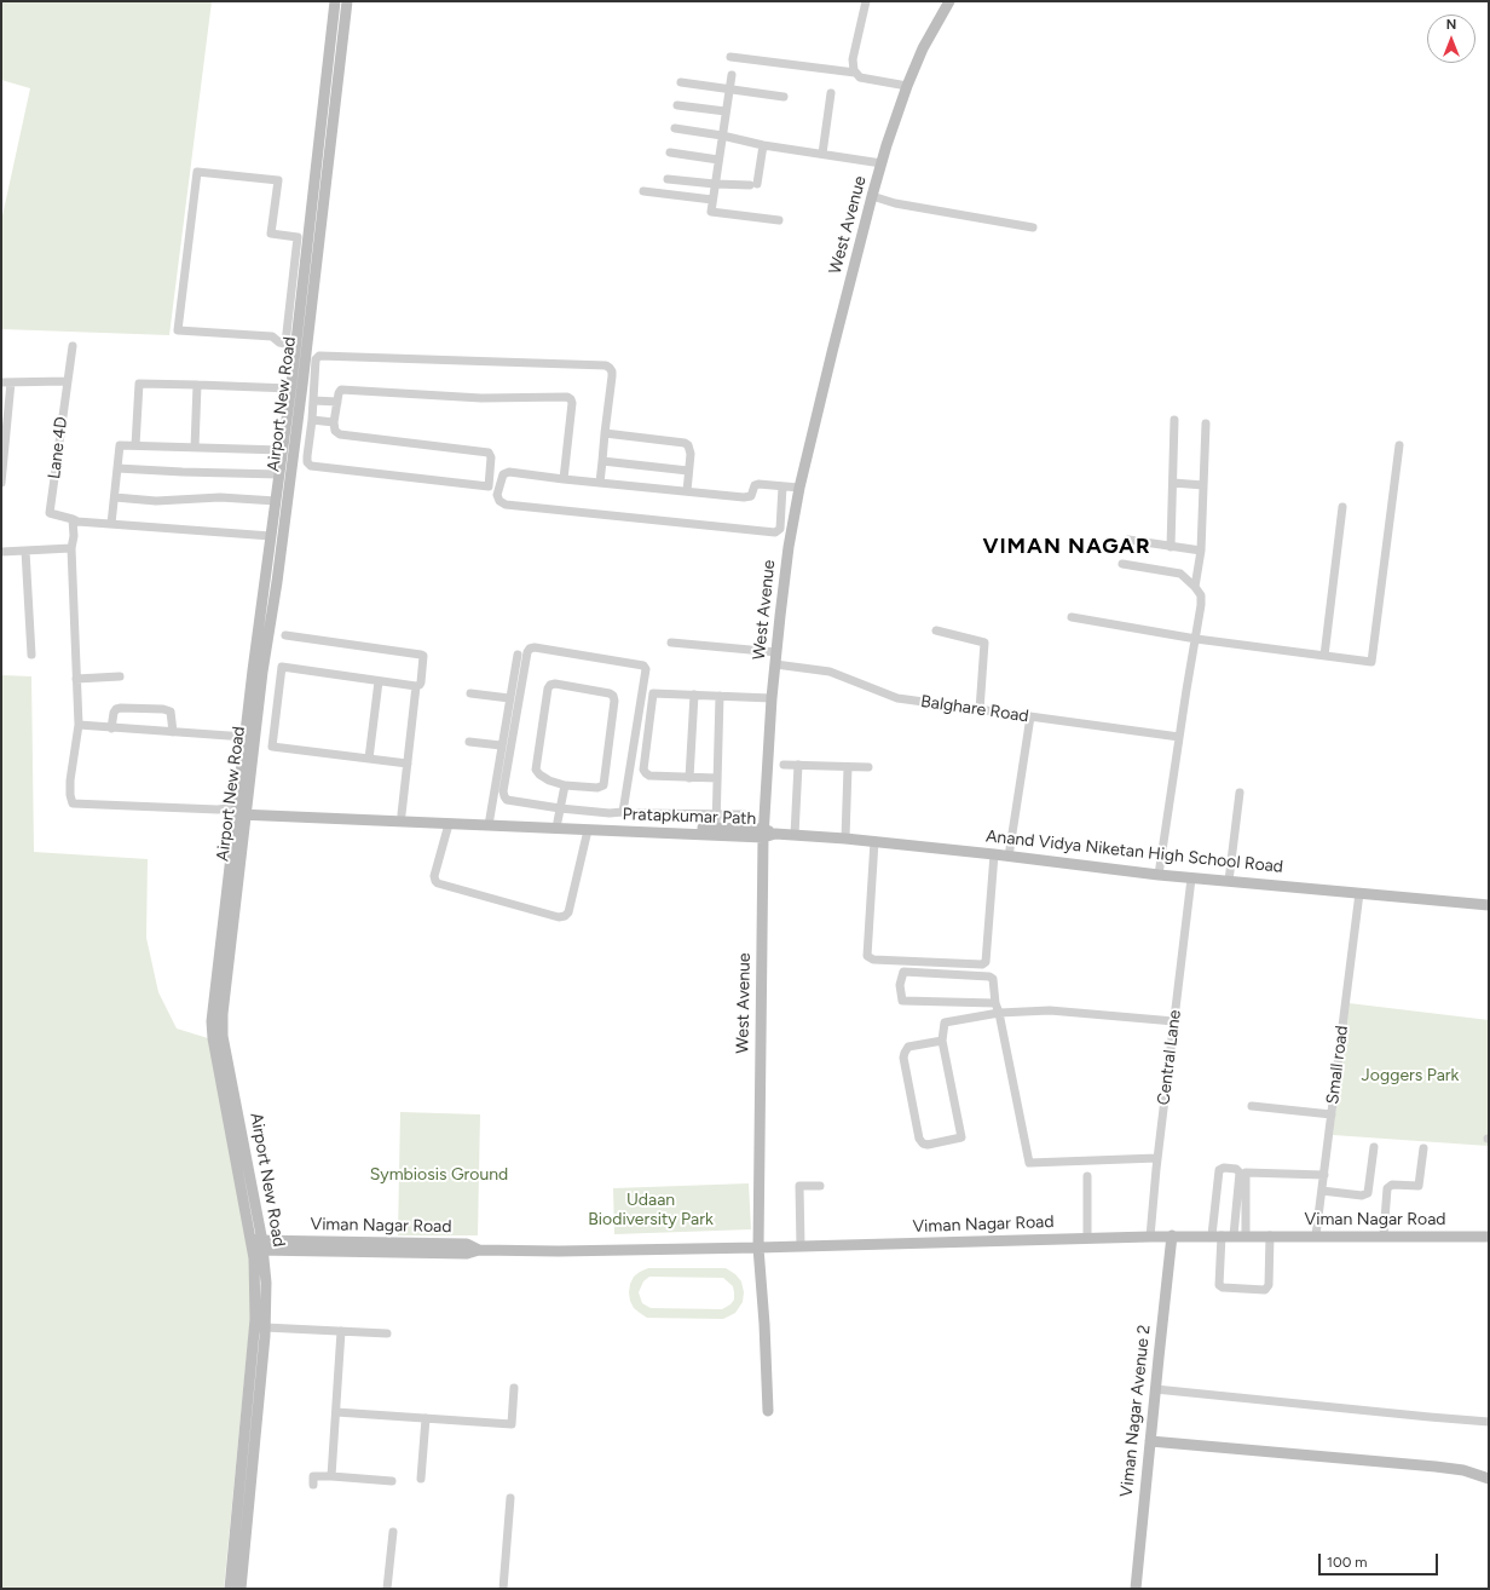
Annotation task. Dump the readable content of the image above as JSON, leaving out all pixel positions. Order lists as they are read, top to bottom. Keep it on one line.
{"streets":{"street":["West Avenue","Airport New Road","Lane 4D","Balghare Road","Pratapkumar Path","Anand Vidya Niketan High School Road","Central Lane","Small road","Viman Nagar Road","Viman Nagar Avenue 2"]},"crossings":[["West Avenue","Balghare Road"],["West Avenue","Pratapkumar Path"],["West Avenue","Viman Nagar Road"],["Airport New Road","Pratapkumar Path"],["Airport New Road","Viman Nagar Road"],["Pratapkumar Path","Anand Vidya Niketan High School Road"],["Anand Vidya Niketan High School Road","Central Lane"],["Anand Vidya Niketan High School Road","Small road"],["Central Lane","Viman Nagar Road"],["Small road","Viman Nagar Road"],["Viman Nagar Road","Viman Nagar Avenue 2"]],"districts":["VIMAN NAGAR"],"parks":["Joggers Park","Symbiosis Ground","Udaan Biodiversity Park"],"scale_bar":"100 m","north":"top"}
